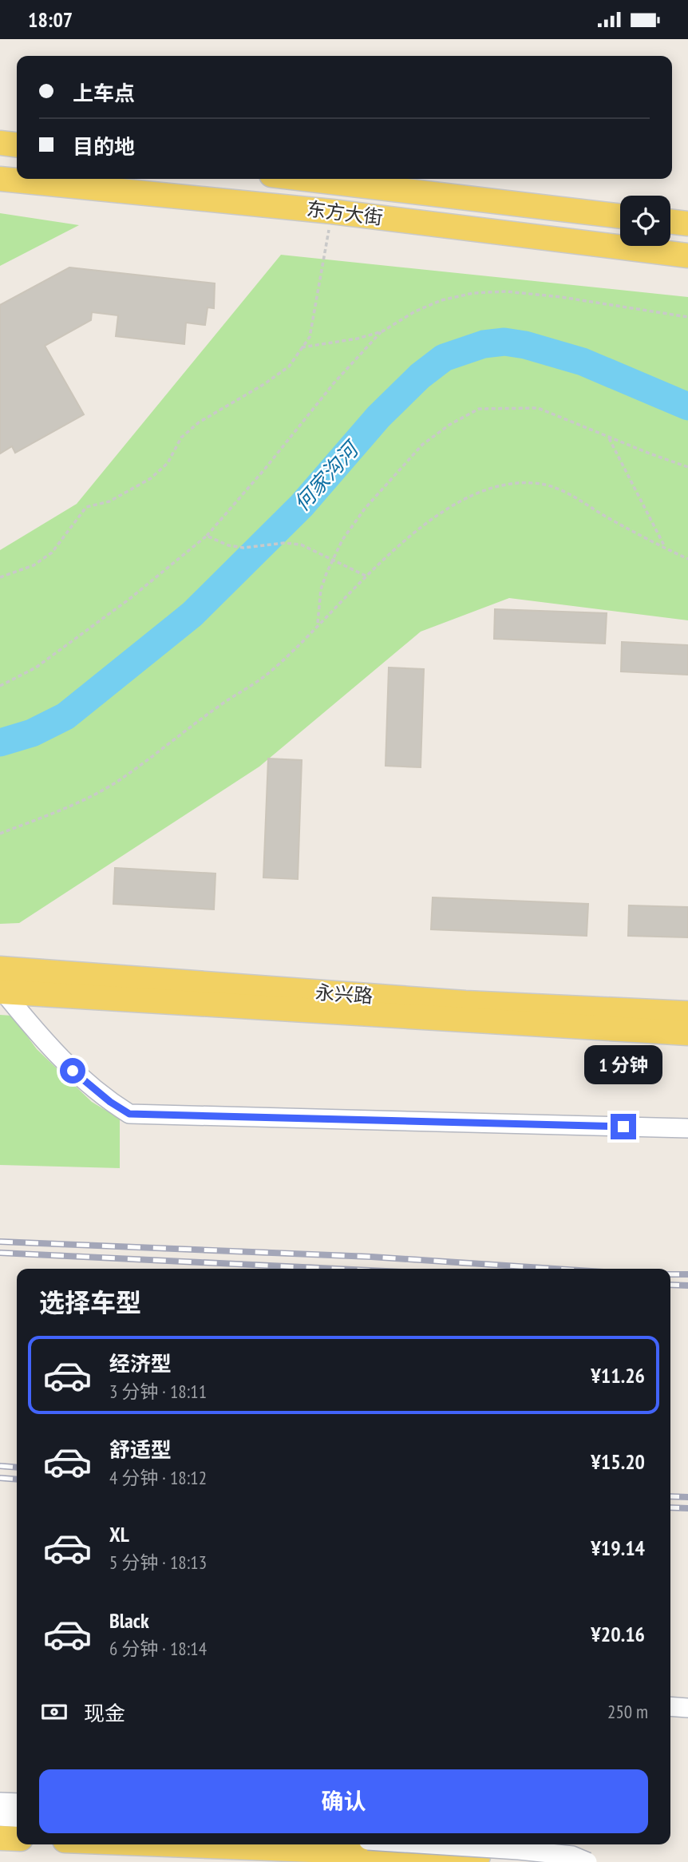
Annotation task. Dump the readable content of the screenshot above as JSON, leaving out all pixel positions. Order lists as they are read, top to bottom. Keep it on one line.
{"streets":{"main road":["东方大街","永兴路"]},"water":["何家沟河"],"page":{"status":"18:07","banner":["上车点","目的地"],"bubble":"1 分钟","heading":"选择车型","list":[{"name":"经济型","note":"3 分钟 · 18:11","value":"¥11.26"},{"name":"舒适型","note":"4 分钟 · 18:12","value":"¥15.20"},{"name":"XL","note":"5 分钟 · 18:13","value":"¥19.14"},{"name":"Black","note":"6 分钟 · 18:14","value":"¥20.16"}],"pay":["现金","250 m"],"buttons":"确认"}}
